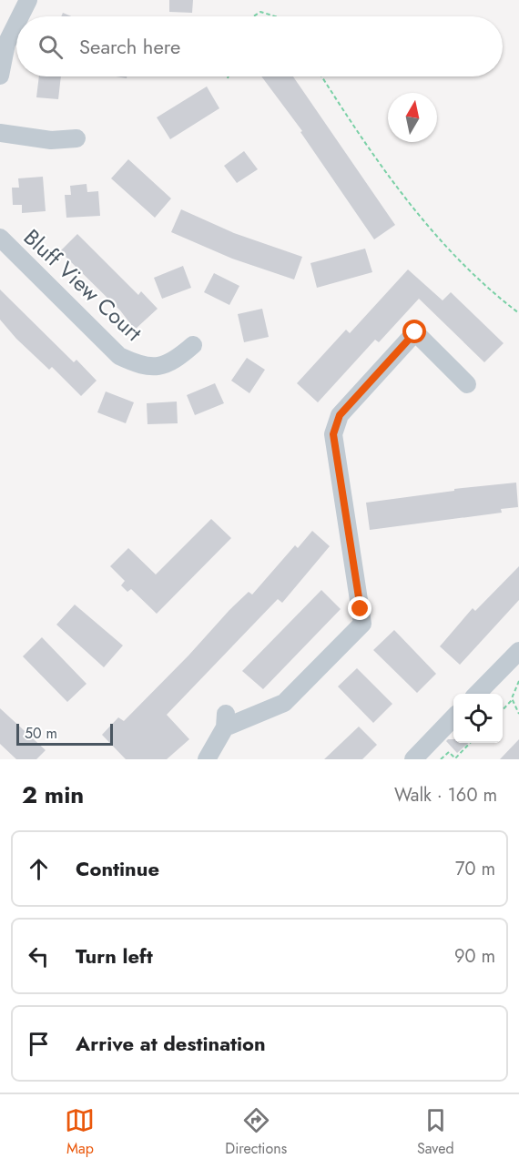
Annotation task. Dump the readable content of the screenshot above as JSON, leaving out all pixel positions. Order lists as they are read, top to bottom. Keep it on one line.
{"streets":{"street":["Bluff View Court"]},"scale_bar":"50 m","north":"top","page":{"search":"Search here","scale":"50 m","heading":["2 min","Walk · 160 m"],"list":[["Continue","70 m"],["Turn left","90 m"],"Arrive at destination"],"nav":["Map","Directions","Saved"]}}
